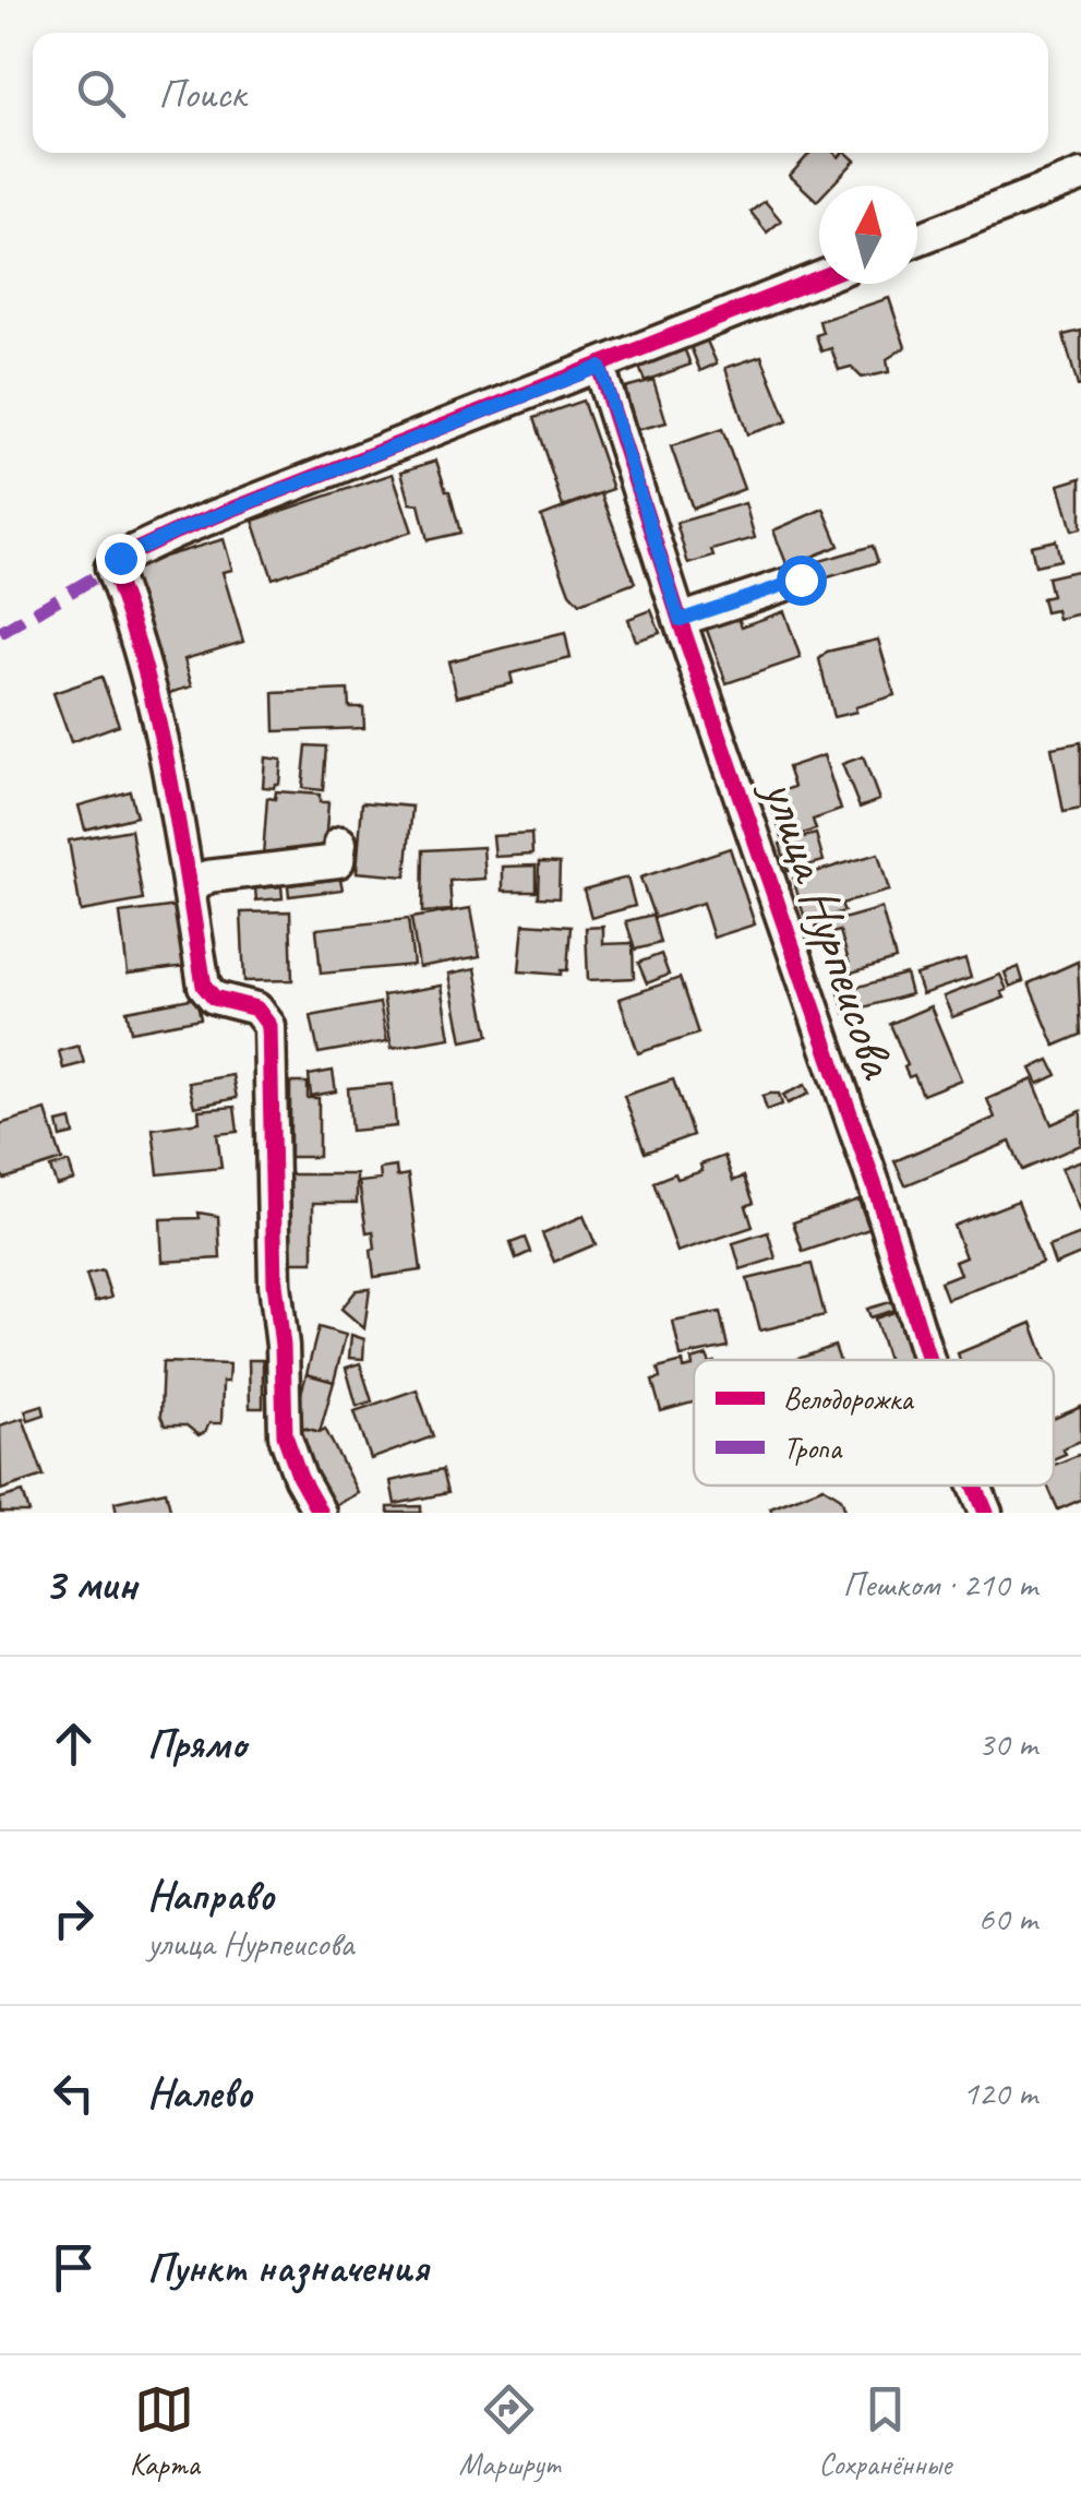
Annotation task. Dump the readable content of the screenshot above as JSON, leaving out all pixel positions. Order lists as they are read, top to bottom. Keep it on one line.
{"streets":{"street":["улица Нурпеисова"]},"legend":["Велодорожка","Тропа"],"north":"top","page":{"search":"Поиск","heading":["3 мин","Пешком · 210 m"],"list":[["Прямо","30 m"],["Направо","улица Нурпеисова","60 m"],["Налево","120 m"],"Пункт назначения"],"nav":["Карта","Маршрут","Сохранённые"]}}
